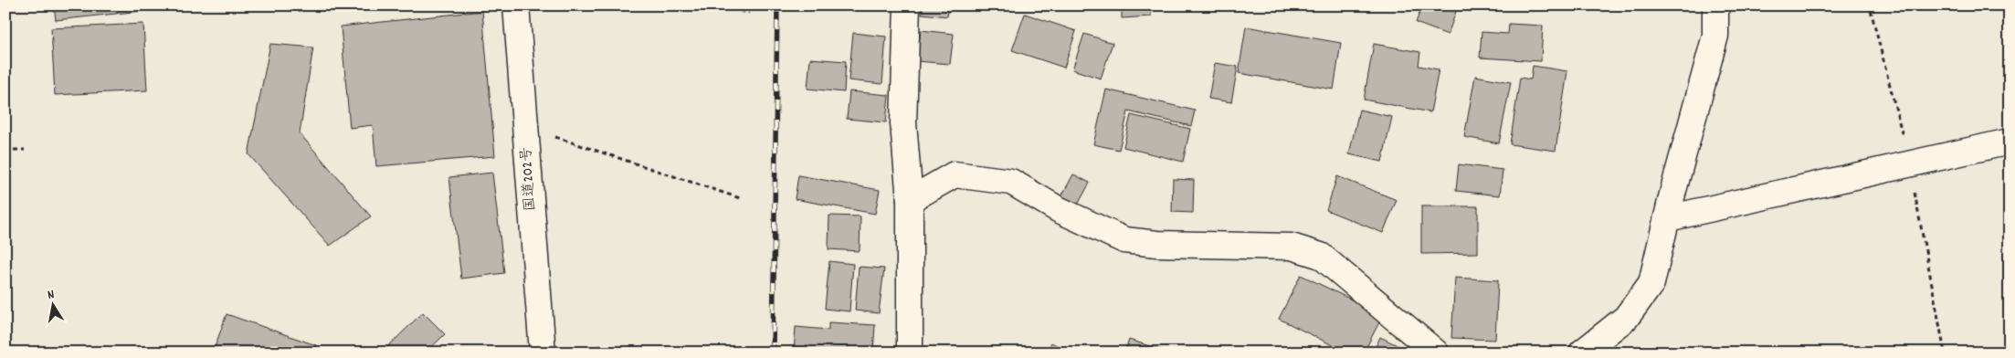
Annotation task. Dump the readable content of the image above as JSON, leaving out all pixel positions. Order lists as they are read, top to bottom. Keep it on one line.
{"streets":{"main road":["国道202号"]},"north":"top"}
